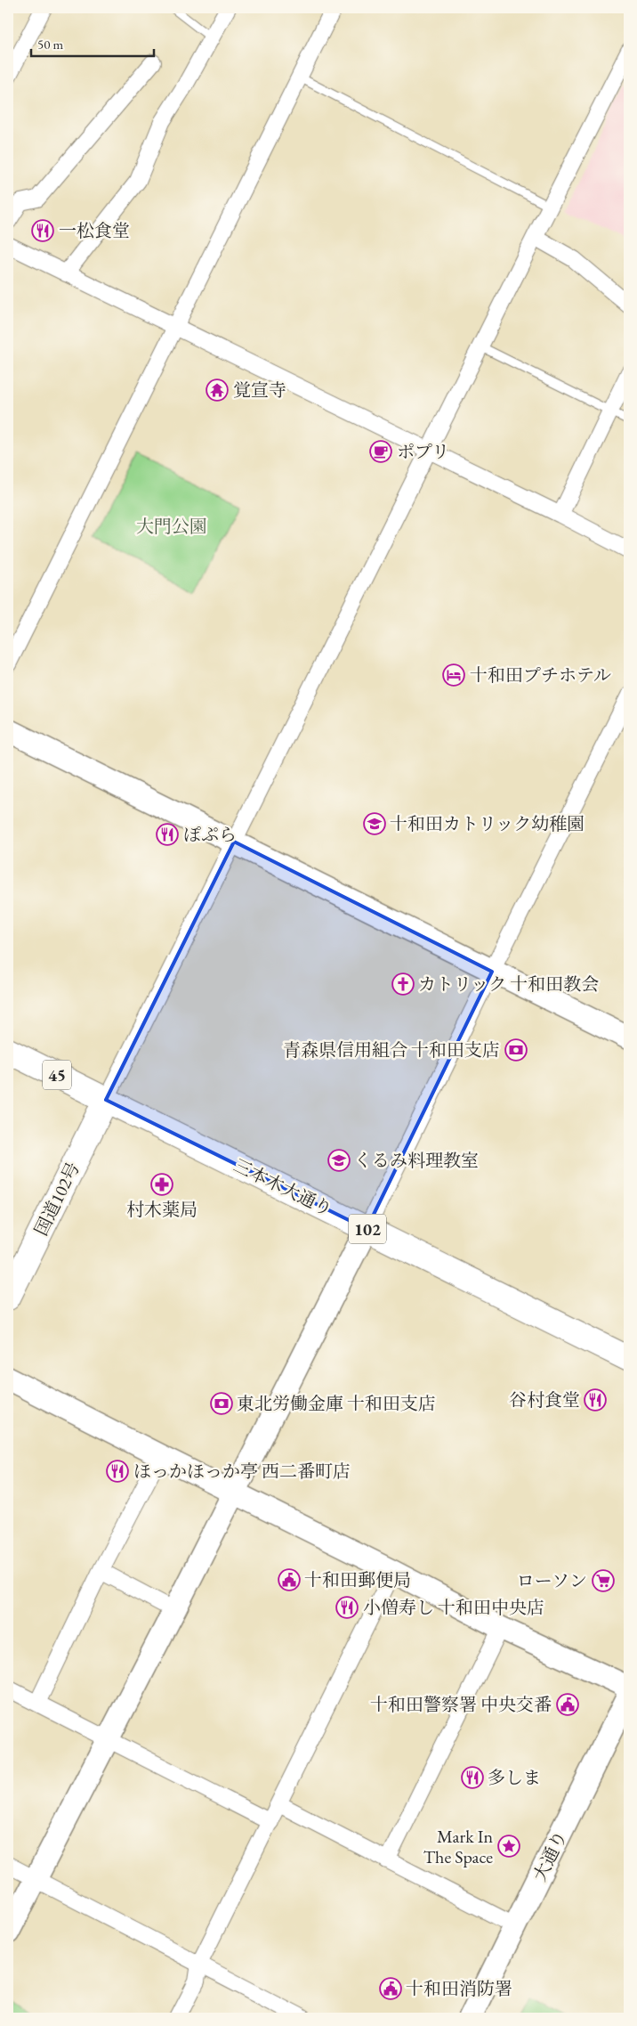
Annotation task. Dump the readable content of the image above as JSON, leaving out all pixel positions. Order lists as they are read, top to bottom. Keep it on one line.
{"streets":{"main road":["45","三本木大通り","国道102号","102"],"street":["大通り"]},"crossings":[["三本木大通り","国道102号"]],"parks":["大門公園"],"places":{"restaurant":["一松食堂","ぽぷら","谷村食堂","ほっかほっか亭 西二番町店","小僧寿し 十和田中央店","多しま"],"temple":["覚宣寺"],"cafe":["ポプリ"],"hotel":["十和田プチホテル"],"school or university":["十和田カトリック幼稚園","くるみ料理教室"],"church":["カトリック 十和田教会"],"bank":["青森県信用組合 十和田支店","東北労働金庫 十和田支店"],"pharmacy":["村木薬局"],"public building":["十和田郵便局","十和田警察署 中央交番","十和田消防署"],"supermarket":["ローソン"],"place":["Mark In The Space"]},"scale_bar":"50 m"}
